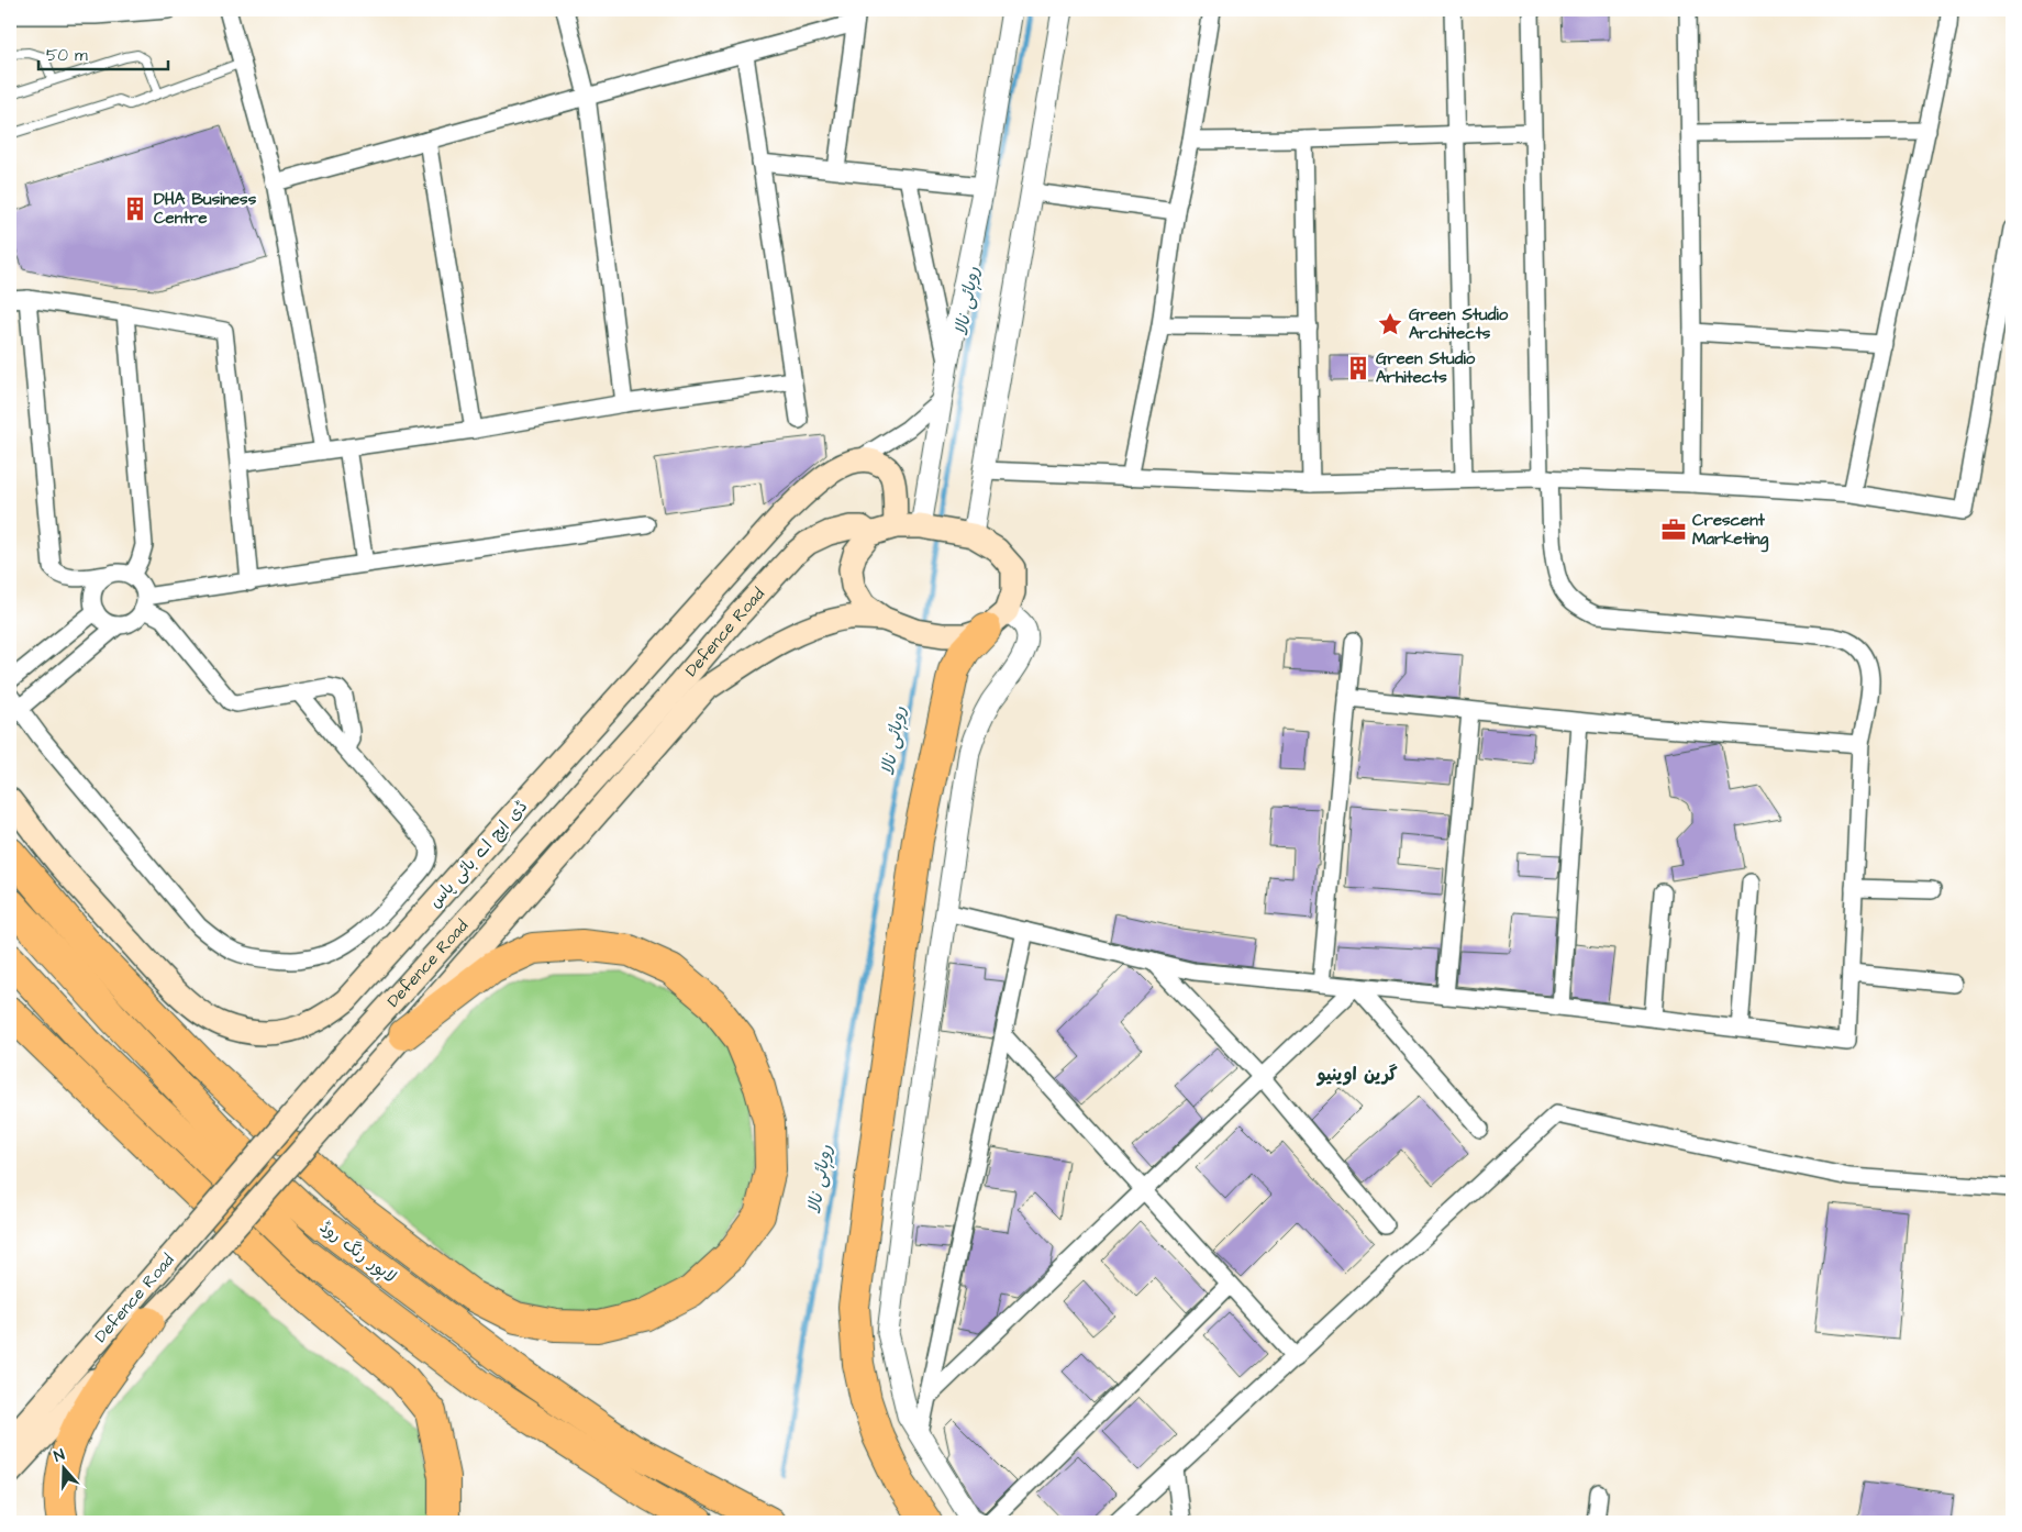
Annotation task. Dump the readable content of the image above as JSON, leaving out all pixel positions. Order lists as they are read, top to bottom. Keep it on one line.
{"streets":{"highway":["لاہور رنگ روڈ"],"main road":["Defence Road","ڈی ایچ اے بائی پاس"]},"districts":["گرین اوینیو"],"water":["روہائی نالا"],"places":{"building":["DHA Business Centre","Green Studio Arhitects"],"place":["Green Studio Architects"],"office":["Crescent Marketing"]},"scale_bar":"50 m","north":"top"}
